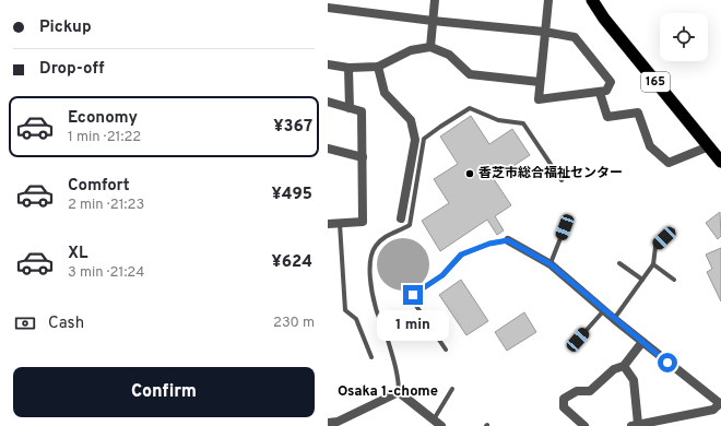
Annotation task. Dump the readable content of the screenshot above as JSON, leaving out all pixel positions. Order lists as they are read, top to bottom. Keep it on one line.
{"streets":{"highway":["165"]},"districts":["Osaka 1-chome"],"places":["香芝市総合福祉センター"],"page":{"banner":["Pickup","Drop-off"],"list":[{"name":"Economy","note":"1 min · 21:22","value":"¥367"},{"name":"Comfort","note":"2 min · 21:23","value":"¥495"},{"name":"XL","note":"3 min · 21:24","value":"¥624"}],"pay":["Cash","230 m"],"bubble":"1 min","buttons":"Confirm"}}
